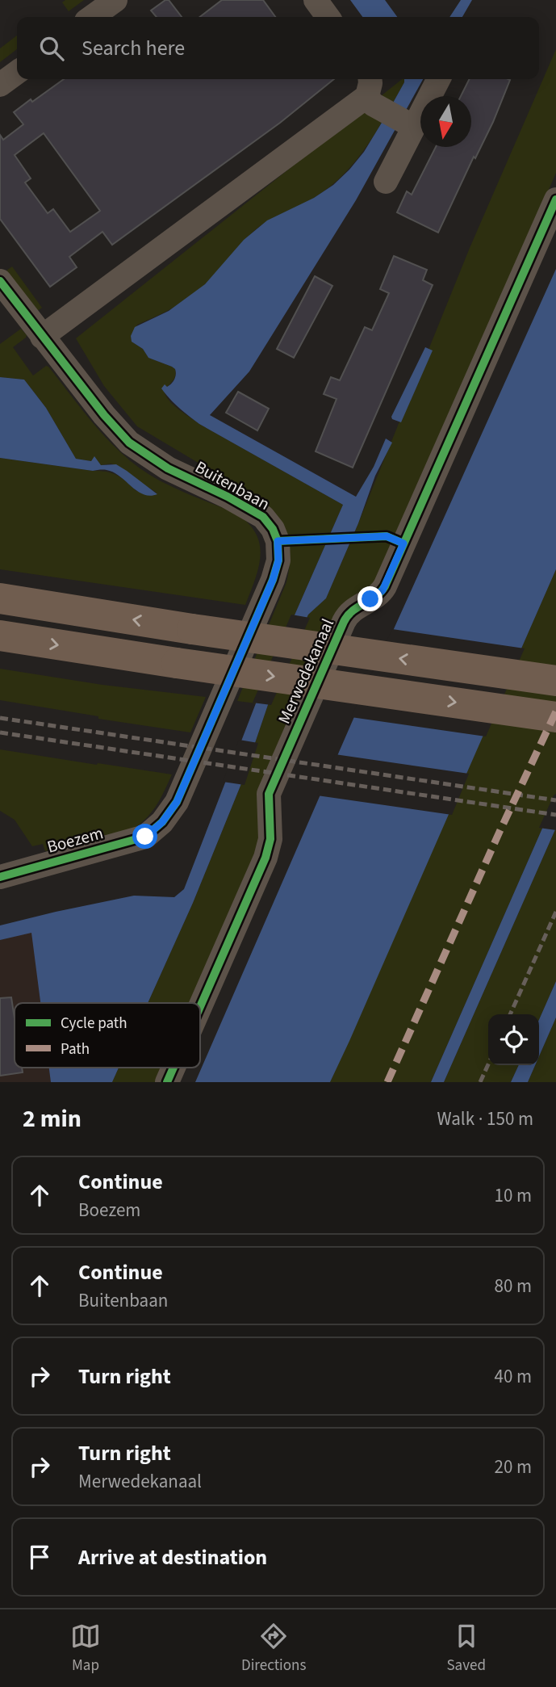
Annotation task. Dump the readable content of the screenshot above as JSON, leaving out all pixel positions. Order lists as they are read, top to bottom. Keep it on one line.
{"streets":{"street":["Buitenbaan","Merwedekanaal","Boezem"]},"crossings":[["Buitenbaan","Boezem"]],"legend":["Cycle path","Path"],"north":"bottom","page":{"search":"Search here","heading":["2 min","Walk · 150 m"],"list":[["Continue","Boezem","10 m"],["Continue","Buitenbaan","80 m"],["Turn right","40 m"],["Turn right","Merwedekanaal","20 m"],"Arrive at destination"],"nav":["Map","Directions","Saved"]}}
